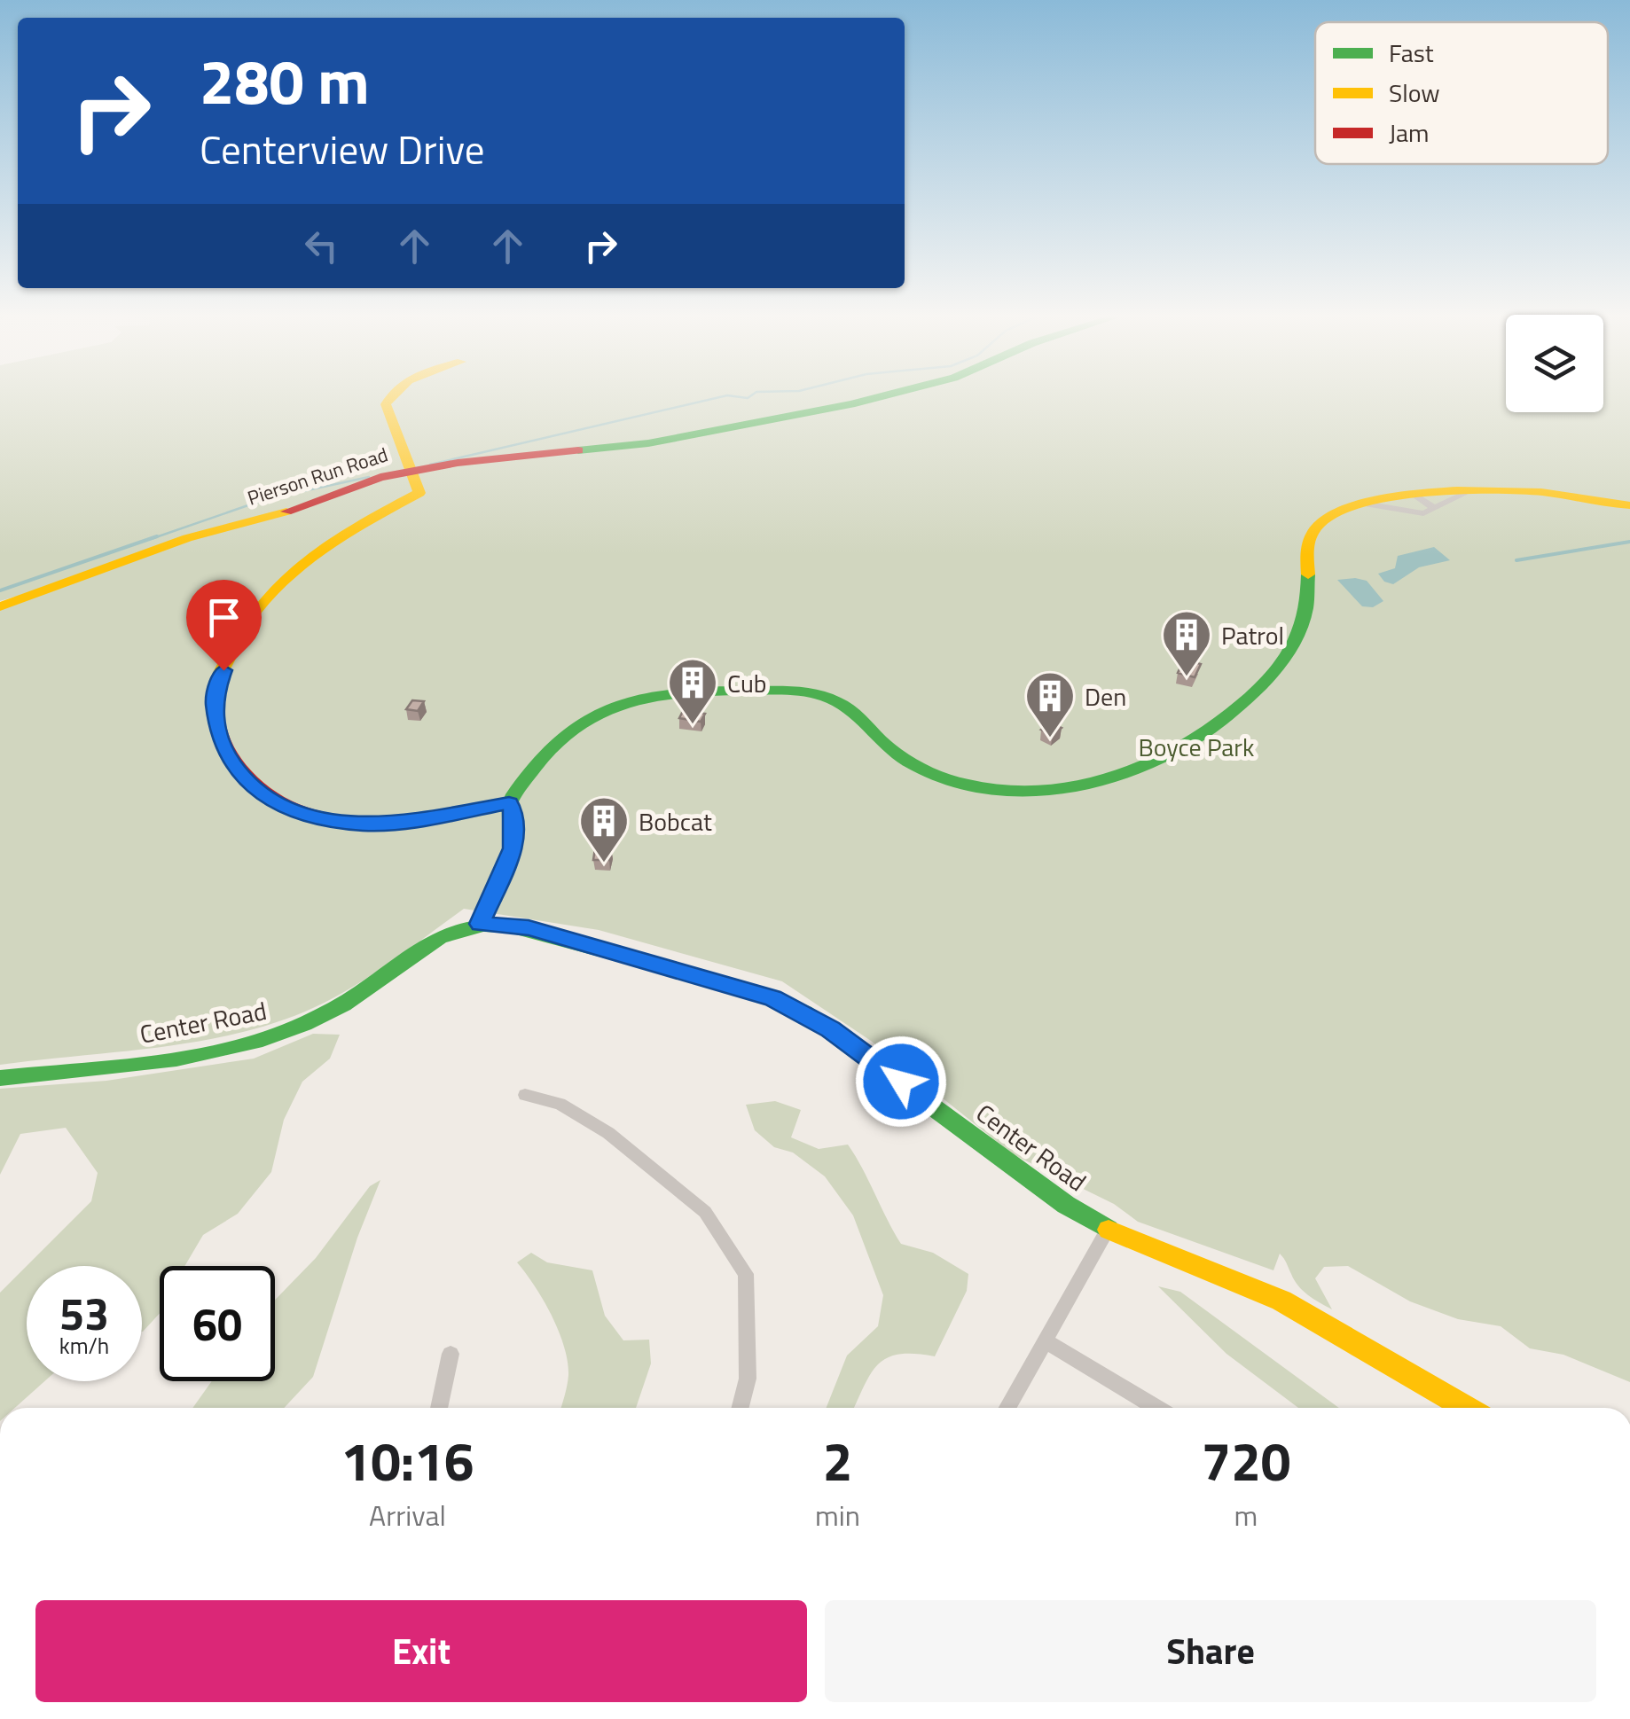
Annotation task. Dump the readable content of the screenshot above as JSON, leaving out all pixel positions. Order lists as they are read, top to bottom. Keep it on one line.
{"streets":{"street":["Pierson Run Road","Center Road"]},"parks":["Boyce Park"],"places":{"building":["Patrol","Cub","Den","Bobcat"]},"legend":["Fast","Slow","Jam"],"page":{"turn":["280 m","Centerview Drive"],"speed":"53 km/h","limit":"60","eta":["10:16","Arrival","2","min","720","m"],"buttons":["Exit","Share"]}}
